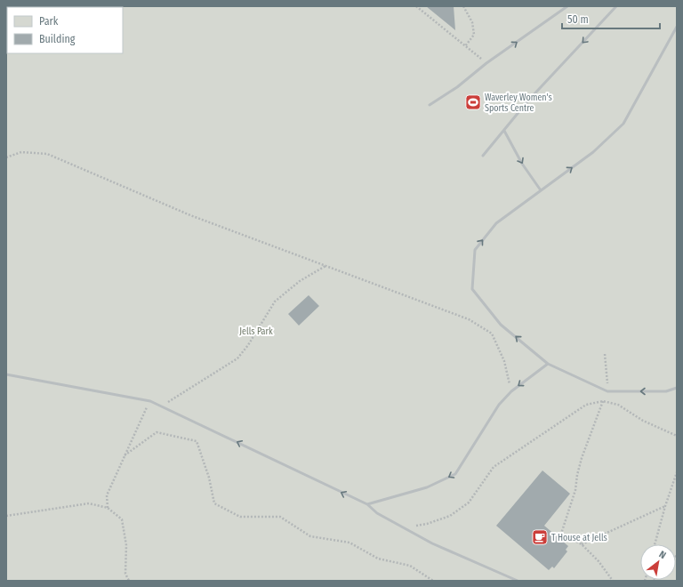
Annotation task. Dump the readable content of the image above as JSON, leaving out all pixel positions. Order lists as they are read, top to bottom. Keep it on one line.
{"parks":["Jells Park"],"places":{"sports":["Waverley Women's Sports Centre"],"cafe":["T House at Jells"]},"legend":["Park","Building"],"scale_bar":"50 m","north":"top right"}
